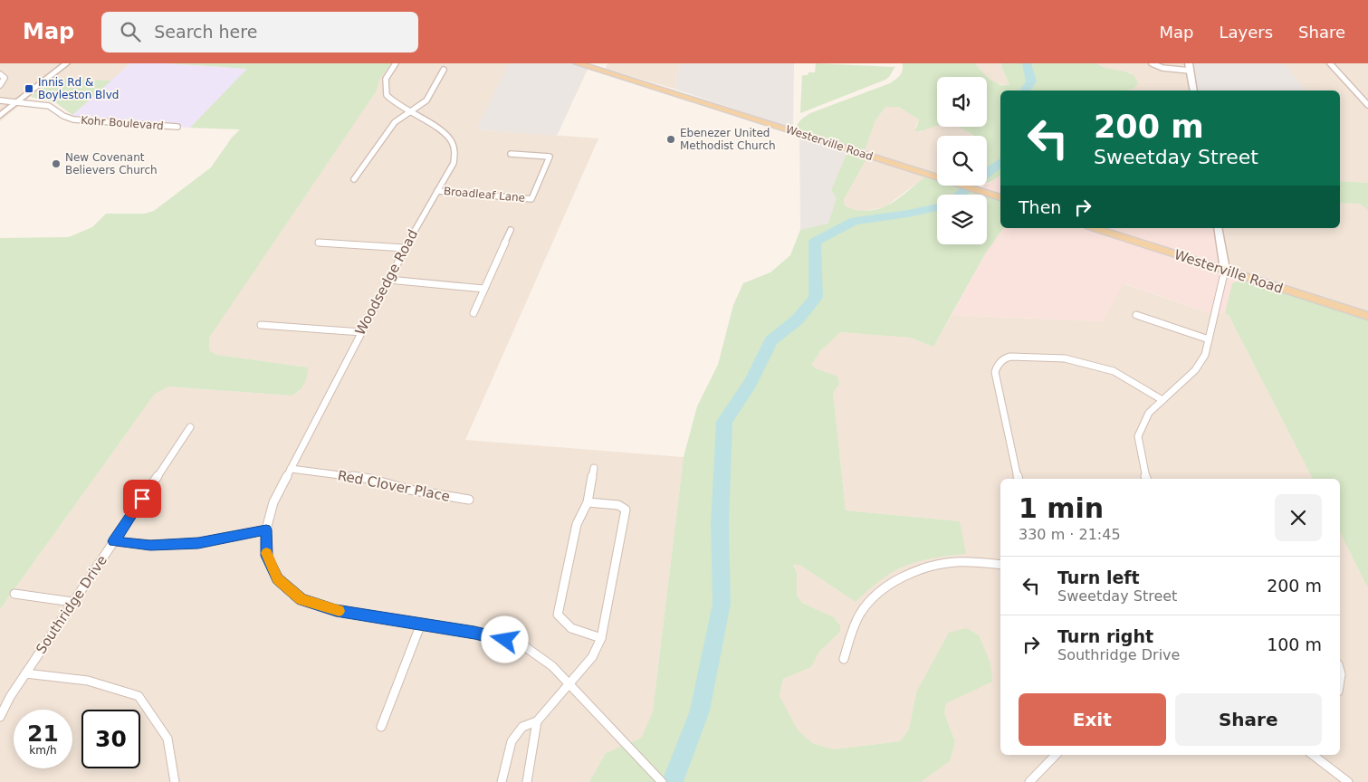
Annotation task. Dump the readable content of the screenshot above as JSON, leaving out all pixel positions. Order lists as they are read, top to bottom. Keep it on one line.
{"streets":{"main road":["Westerville Road"],"street":["Kohr Boulevard","Broadleaf Lane","Woodsedge Road","Red Clover Place","Southridge Drive"]},"crossings":[["Broadleaf Lane","Woodsedge Road"],["Woodsedge Road","Red Clover Place"]],"places":{"transit":["Innis Rd & Boyleston Blvd"],"other":["Ebenezer United Methodist Church","New Covenant Believers Church"]},"page":{"header":"Map","search":"Search here","nav":["Map","Layers","Share"],"turn":["200 m","Sweetday Street"],"then":"Then","heading":["1 min","330 m · 21:45"],"list":[{"name":"Turn left","note":"Sweetday Street","value":"200 m"},{"name":"Turn right","note":"Southridge Drive","value":"100 m"}],"buttons":["Exit","Share"],"speed":"21 km/h","limit":"30"}}
